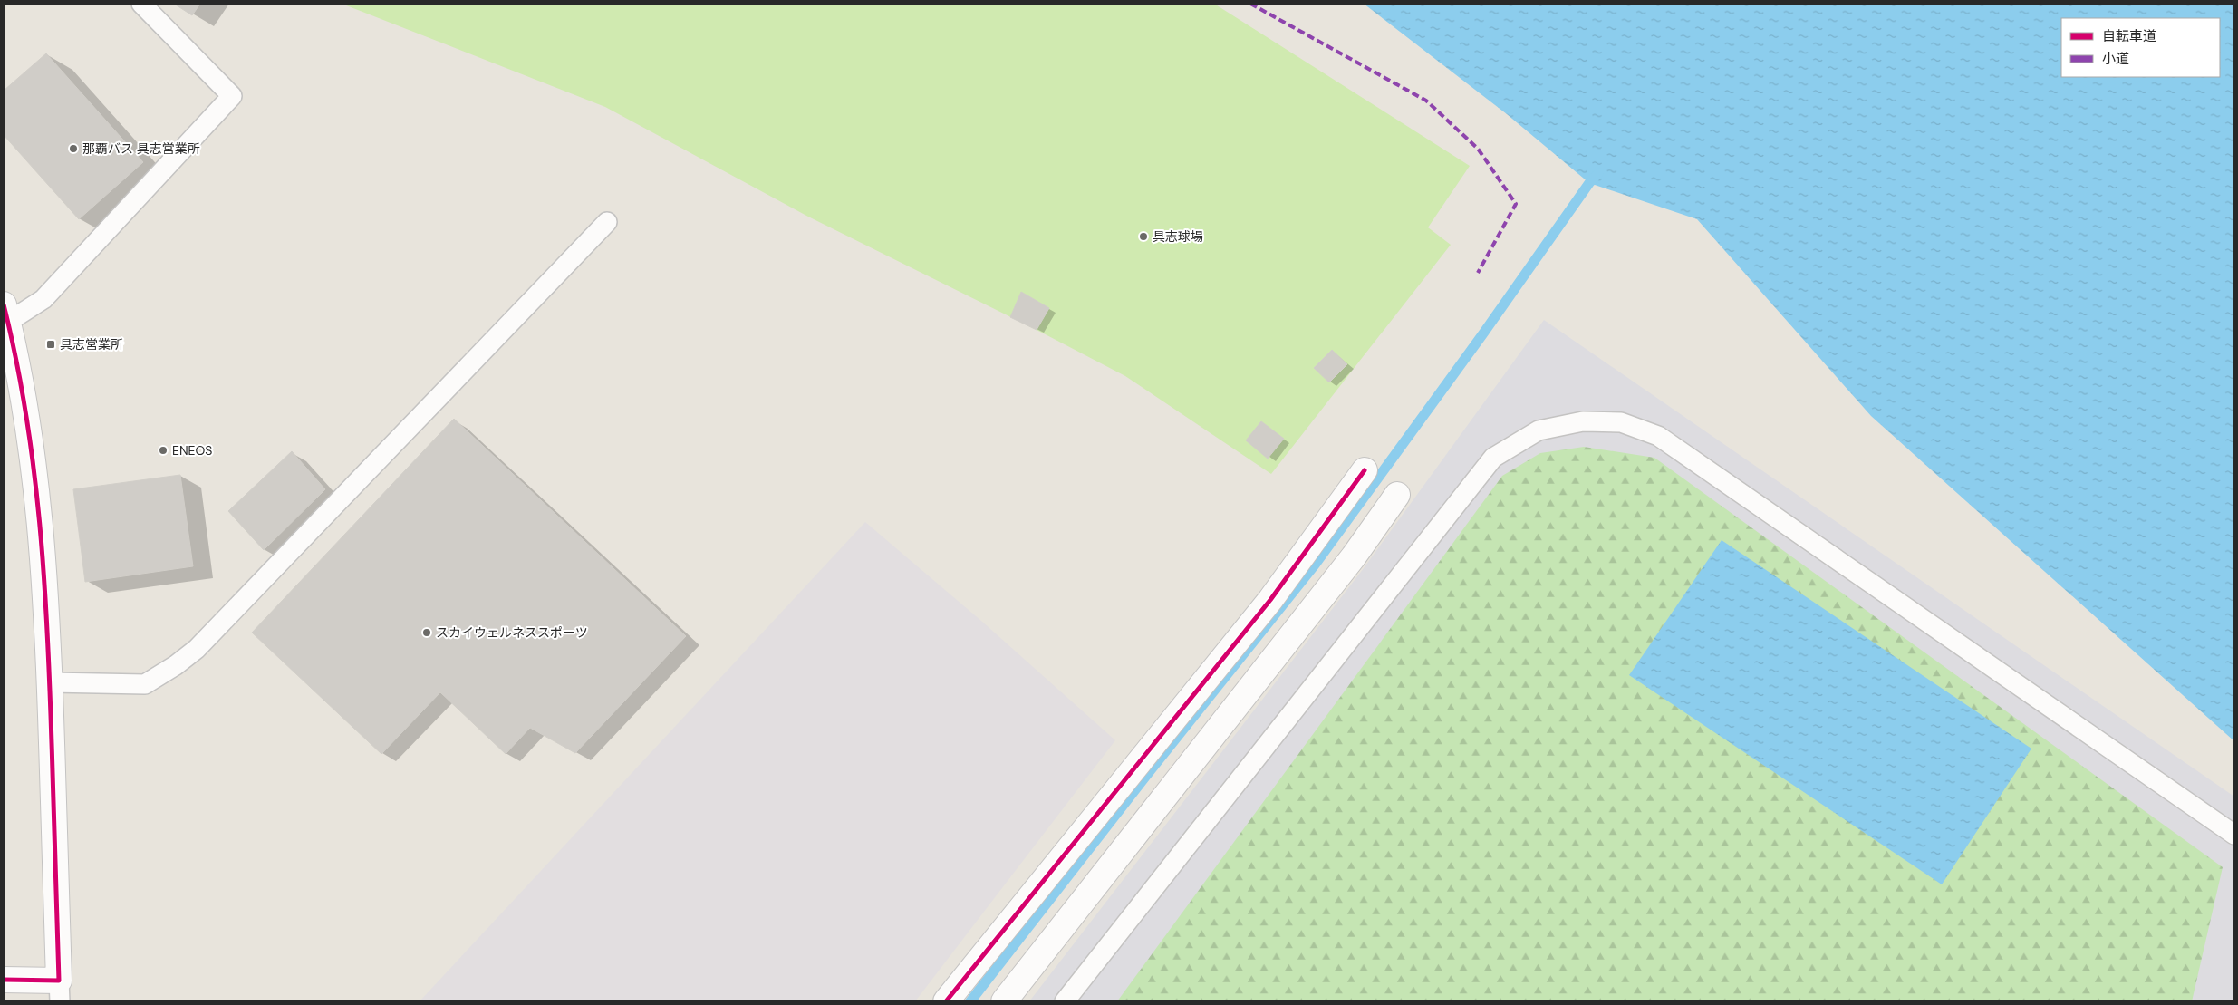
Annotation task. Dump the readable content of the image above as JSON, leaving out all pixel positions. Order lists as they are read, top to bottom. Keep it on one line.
{"places":{"other":["那覇バス 具志営業所","具志球場","ENEOS","スカイウェルネススポーツ"],"transit":["具志営業所"]},"legend":["自転車道","小道"]}
